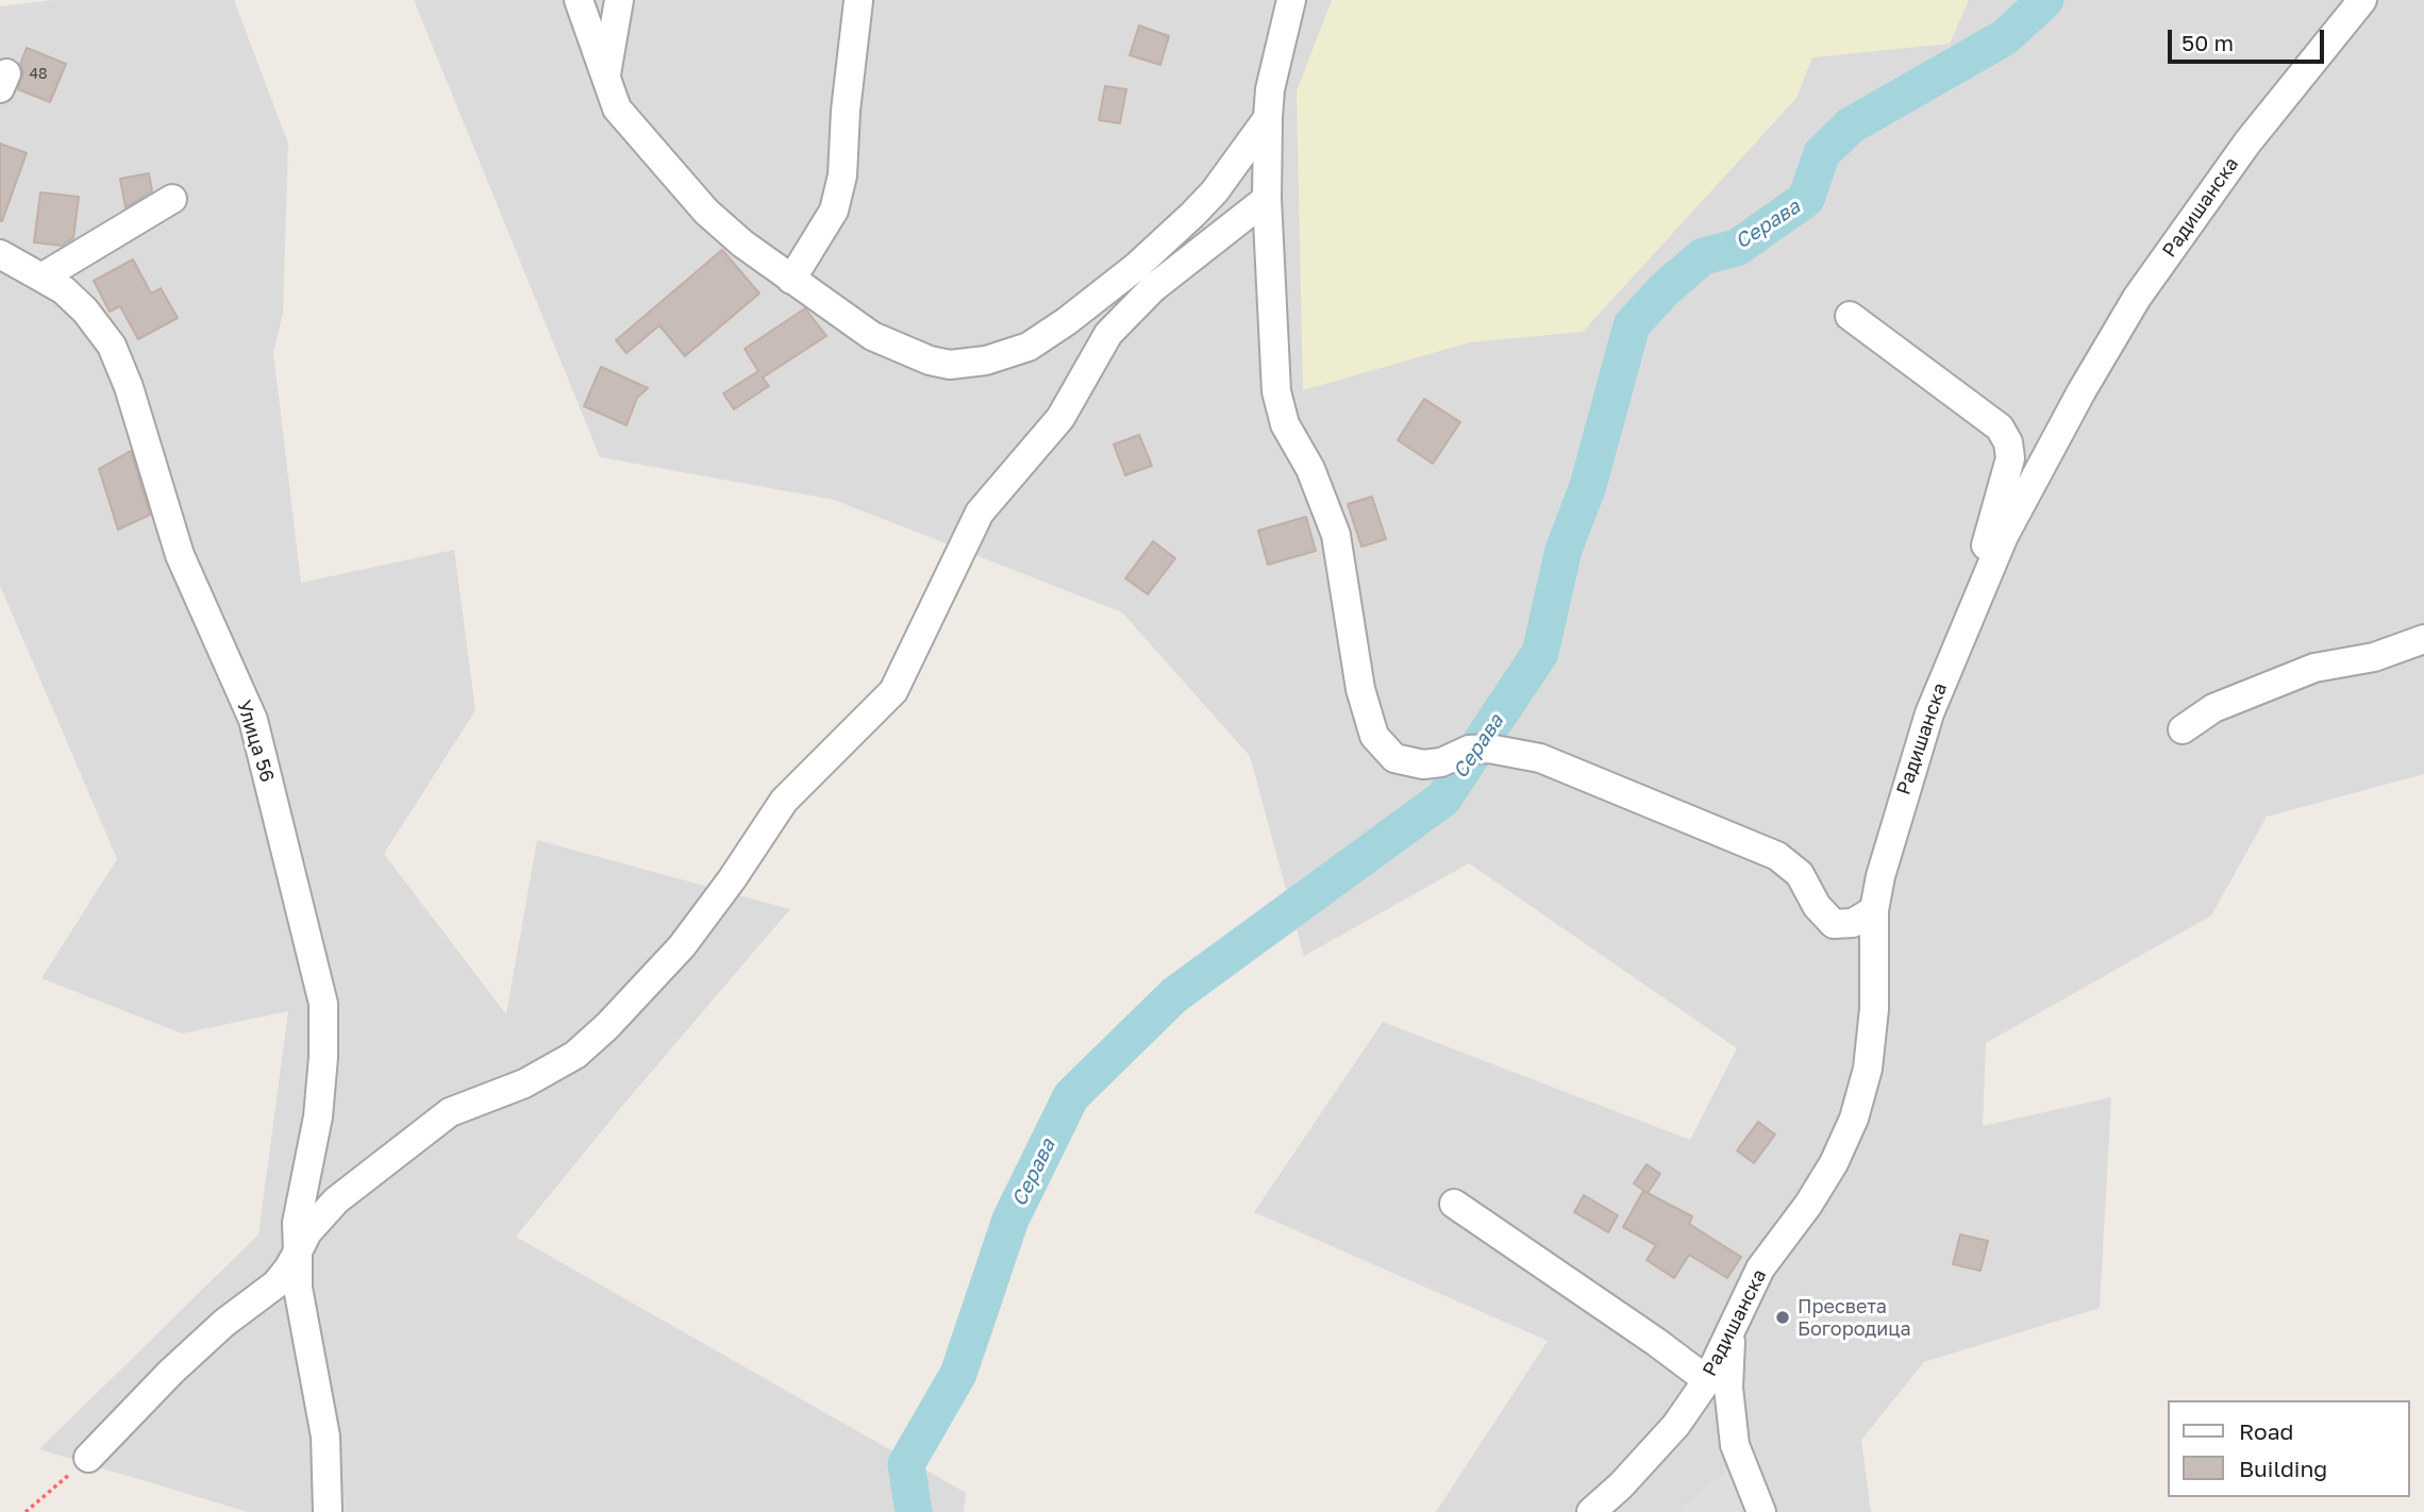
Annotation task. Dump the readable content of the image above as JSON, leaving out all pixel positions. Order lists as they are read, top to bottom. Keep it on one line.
{"streets":{"street":["Радишанска","Улица 56"]},"water":["Серава"],"places":["Пресвета Богородица"],"house_numbers":["48"],"legend":["Road","Building"],"scale_bar":"50 m"}
